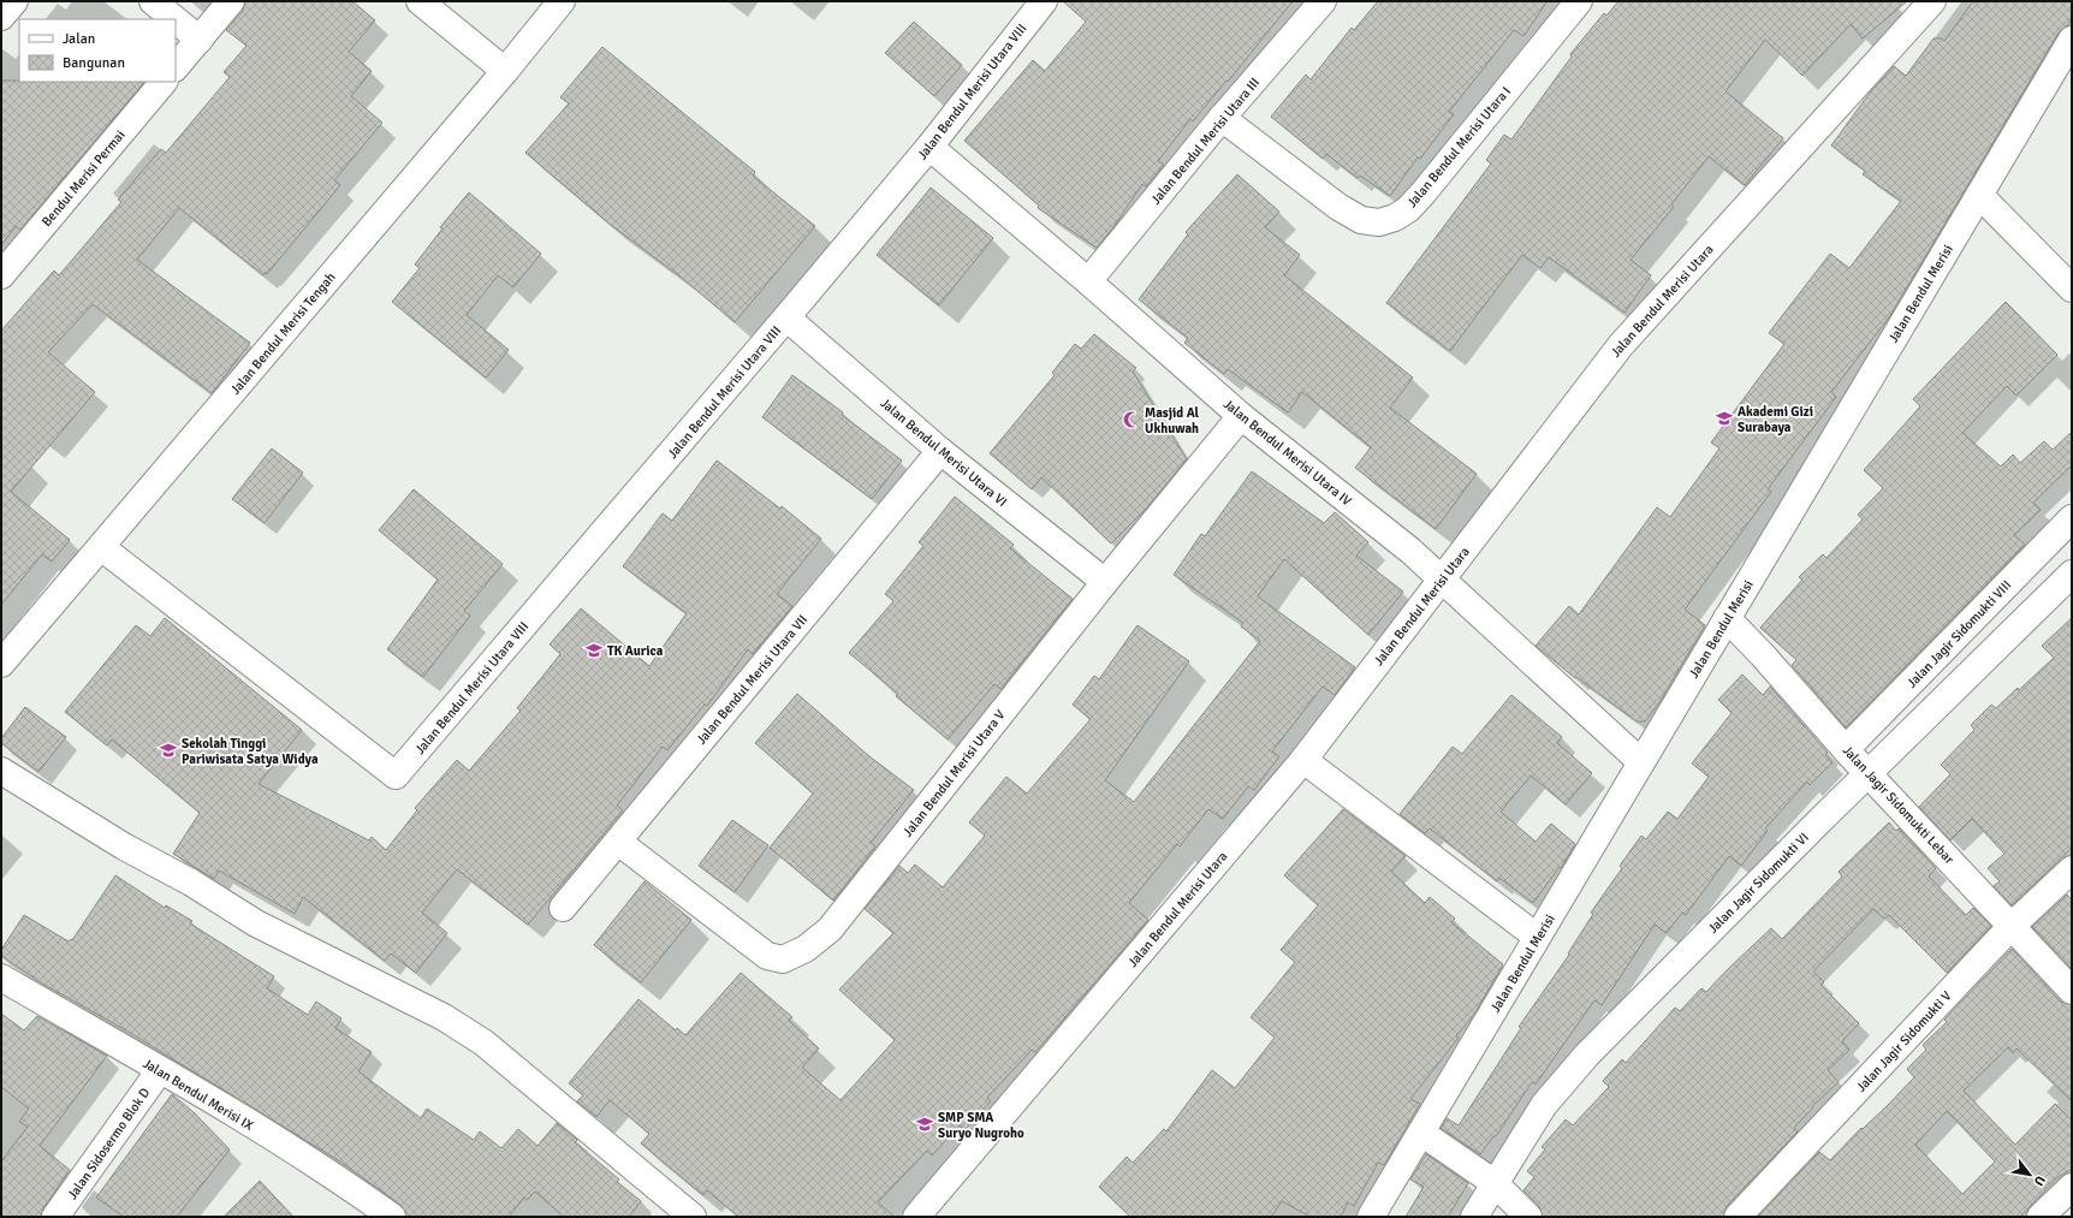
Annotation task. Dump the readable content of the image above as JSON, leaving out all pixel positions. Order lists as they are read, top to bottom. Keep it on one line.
{"streets":{"street":["Jalan Bendul Merisi Utara VIII","Jalan Bendul Merisi Utara III","Jalan Bendul Merisi Utara I","Bendul Merisi Permai","Jalan Bendul Merisi","Jalan Bendul Merisi Utara","Jalan Bendul Merisi Tengah","Jalan Bendul Merisi Utara VI","Jalan Bendul Merisi Utara IV","Jalan Jagir Sidomukti VIII","Jalan Bendul Merisi Utara VII","Jalan Bendul Merisi Utara V","Jalan Jagir Sidomukti Lebar","Jalan Jagir Sidomukti VI","Jalan Jagir Sidomukti V","Jalan Bendul Merisi IX","Jalan Sidosermo Blok D"]},"crossings":[["Jalan Bendul Merisi Utara VIII","Jalan Bendul Merisi Tengah"],["Jalan Bendul Merisi Utara VIII","Jalan Bendul Merisi Utara VI"],["Jalan Bendul Merisi Utara VIII","Jalan Bendul Merisi Utara IV"],["Jalan Bendul Merisi Utara III","Jalan Bendul Merisi Utara I"],["Jalan Bendul Merisi Utara III","Jalan Bendul Merisi Utara IV"],["Jalan Bendul Merisi","Jalan Bendul Merisi Utara IV"],["Jalan Bendul Merisi","Jalan Jagir Sidomukti Lebar"],["Jalan Bendul Merisi Utara","Jalan Bendul Merisi Utara IV"],["Jalan Bendul Merisi Utara VI","Jalan Bendul Merisi Utara VII"],["Jalan Bendul Merisi Utara VI","Jalan Bendul Merisi Utara V"],["Jalan Bendul Merisi Utara IV","Jalan Bendul Merisi Utara V"],["Jalan Jagir Sidomukti VIII","Jalan Jagir Sidomukti Lebar"],["Jalan Jagir Sidomukti VIII","Jalan Jagir Sidomukti VI"],["Jalan Bendul Merisi Utara VII","Jalan Bendul Merisi Utara V"],["Jalan Jagir Sidomukti Lebar","Jalan Jagir Sidomukti VI"],["Jalan Jagir Sidomukti Lebar","Jalan Jagir Sidomukti V"],["Jalan Bendul Merisi IX","Jalan Sidosermo Blok D"]],"places":{"school or university":["Akademi Gizi Surabaya","TK Aurica","Sekolah Tinggi Pariwisata Satya Widya","SMP SMA Suryo Nugroho"],"mosque":["Masjid Al Ukhuwah"]},"legend":["Jalan","Bangunan"],"north":"bottom right"}
